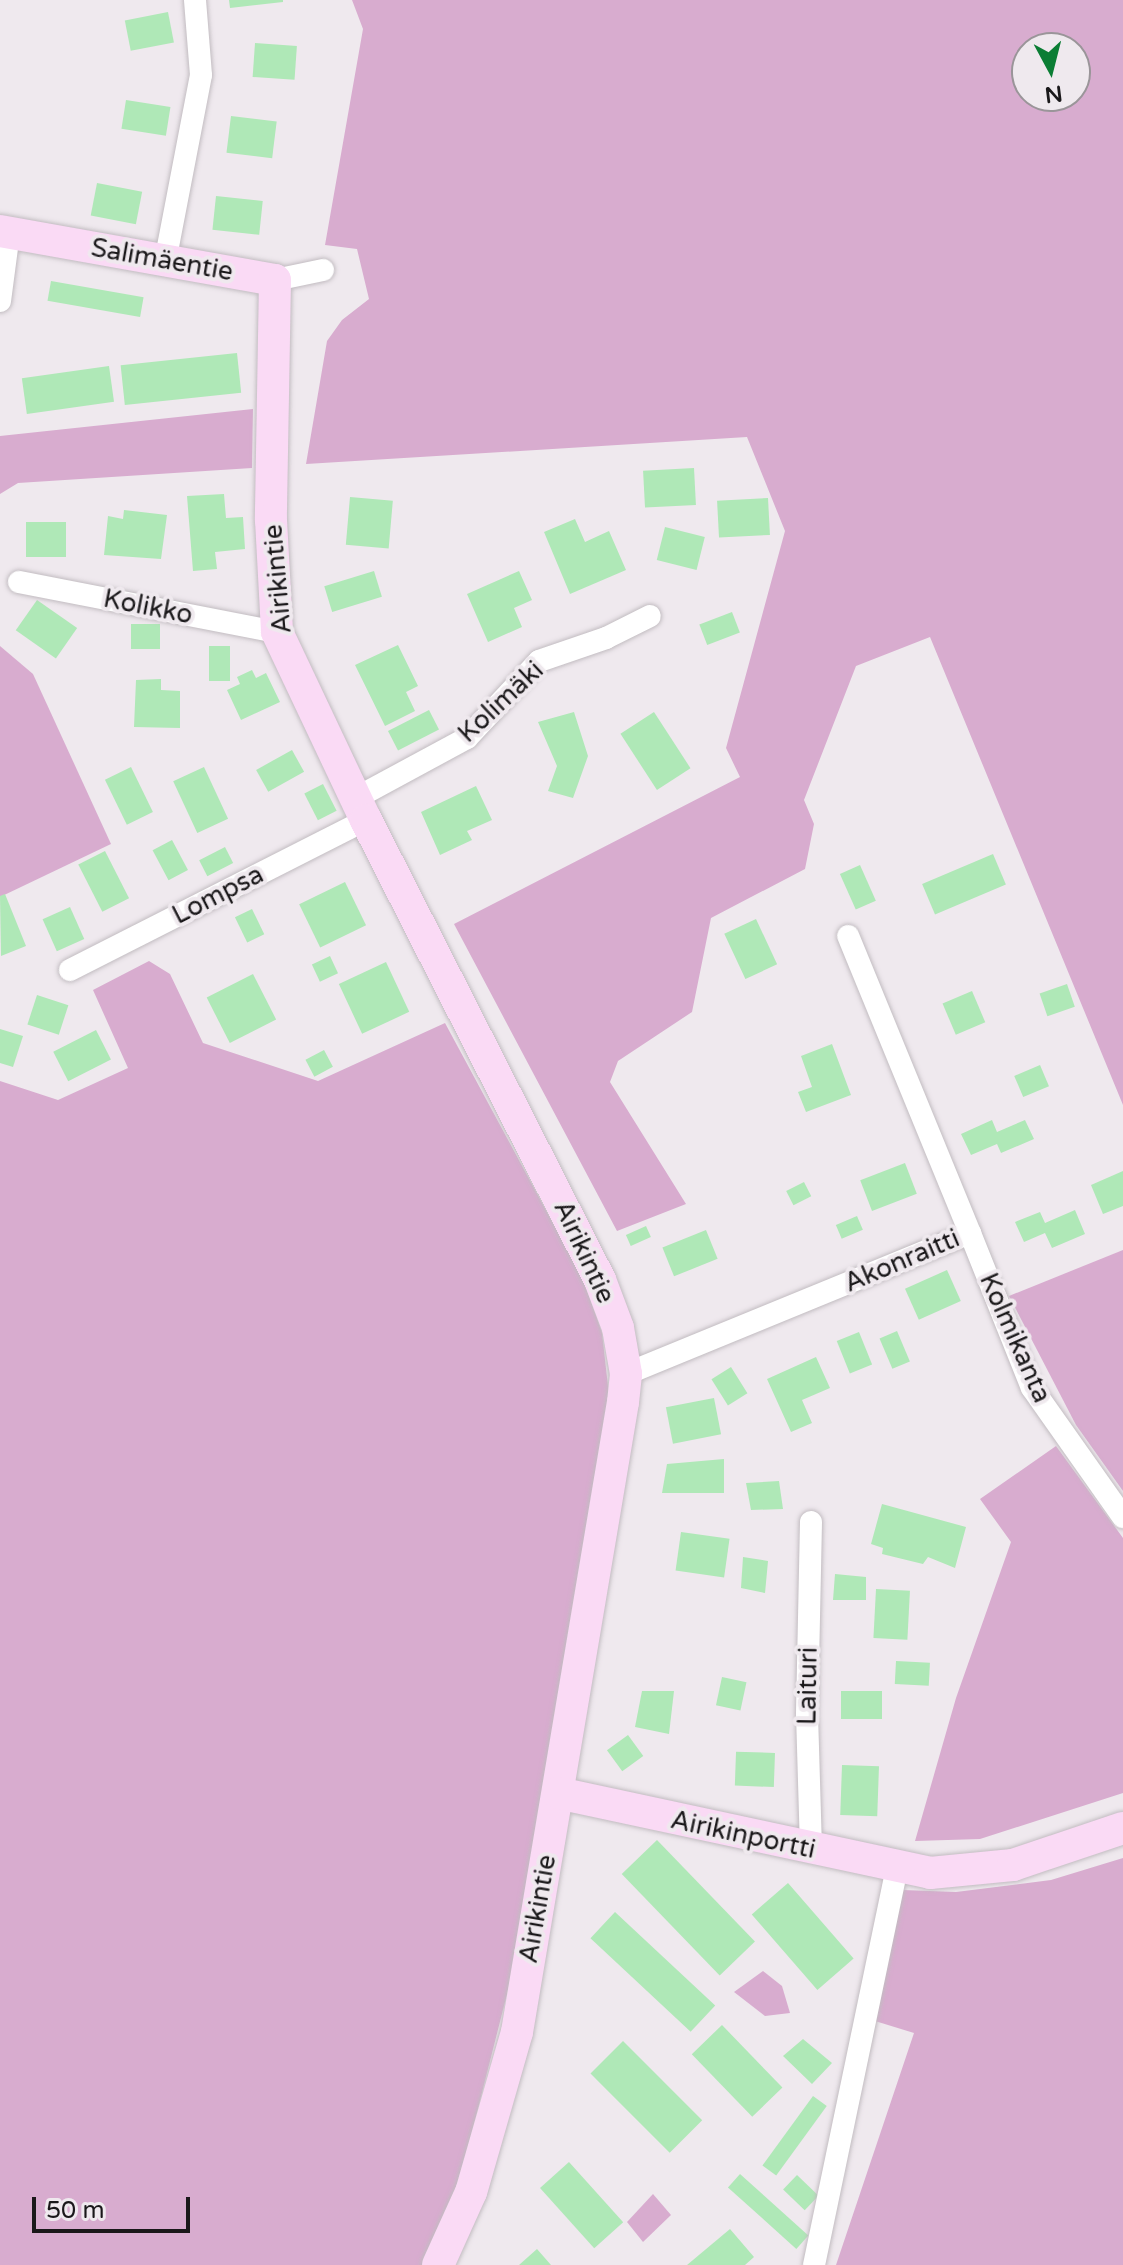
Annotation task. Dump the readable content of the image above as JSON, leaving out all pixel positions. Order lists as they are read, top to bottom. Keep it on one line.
{"streets":{"street":["Salimäentie","Airikintie","Kolikko","Kolimäki","Lompsa","Akonraitti","Kolmikanta","Laituri","Airikinportti"]},"crossings":[["Salimäentie","Airikintie"],["Airikintie","Kolikko"],["Airikintie","Kolimäki"],["Airikintie","Lompsa"],["Airikintie","Akonraitti"],["Airikintie","Airikinportti"],["Kolimäki","Lompsa"],["Akonraitti","Kolmikanta"],["Laituri","Airikinportti"]],"scale_bar":"50 m","north":"bottom"}
